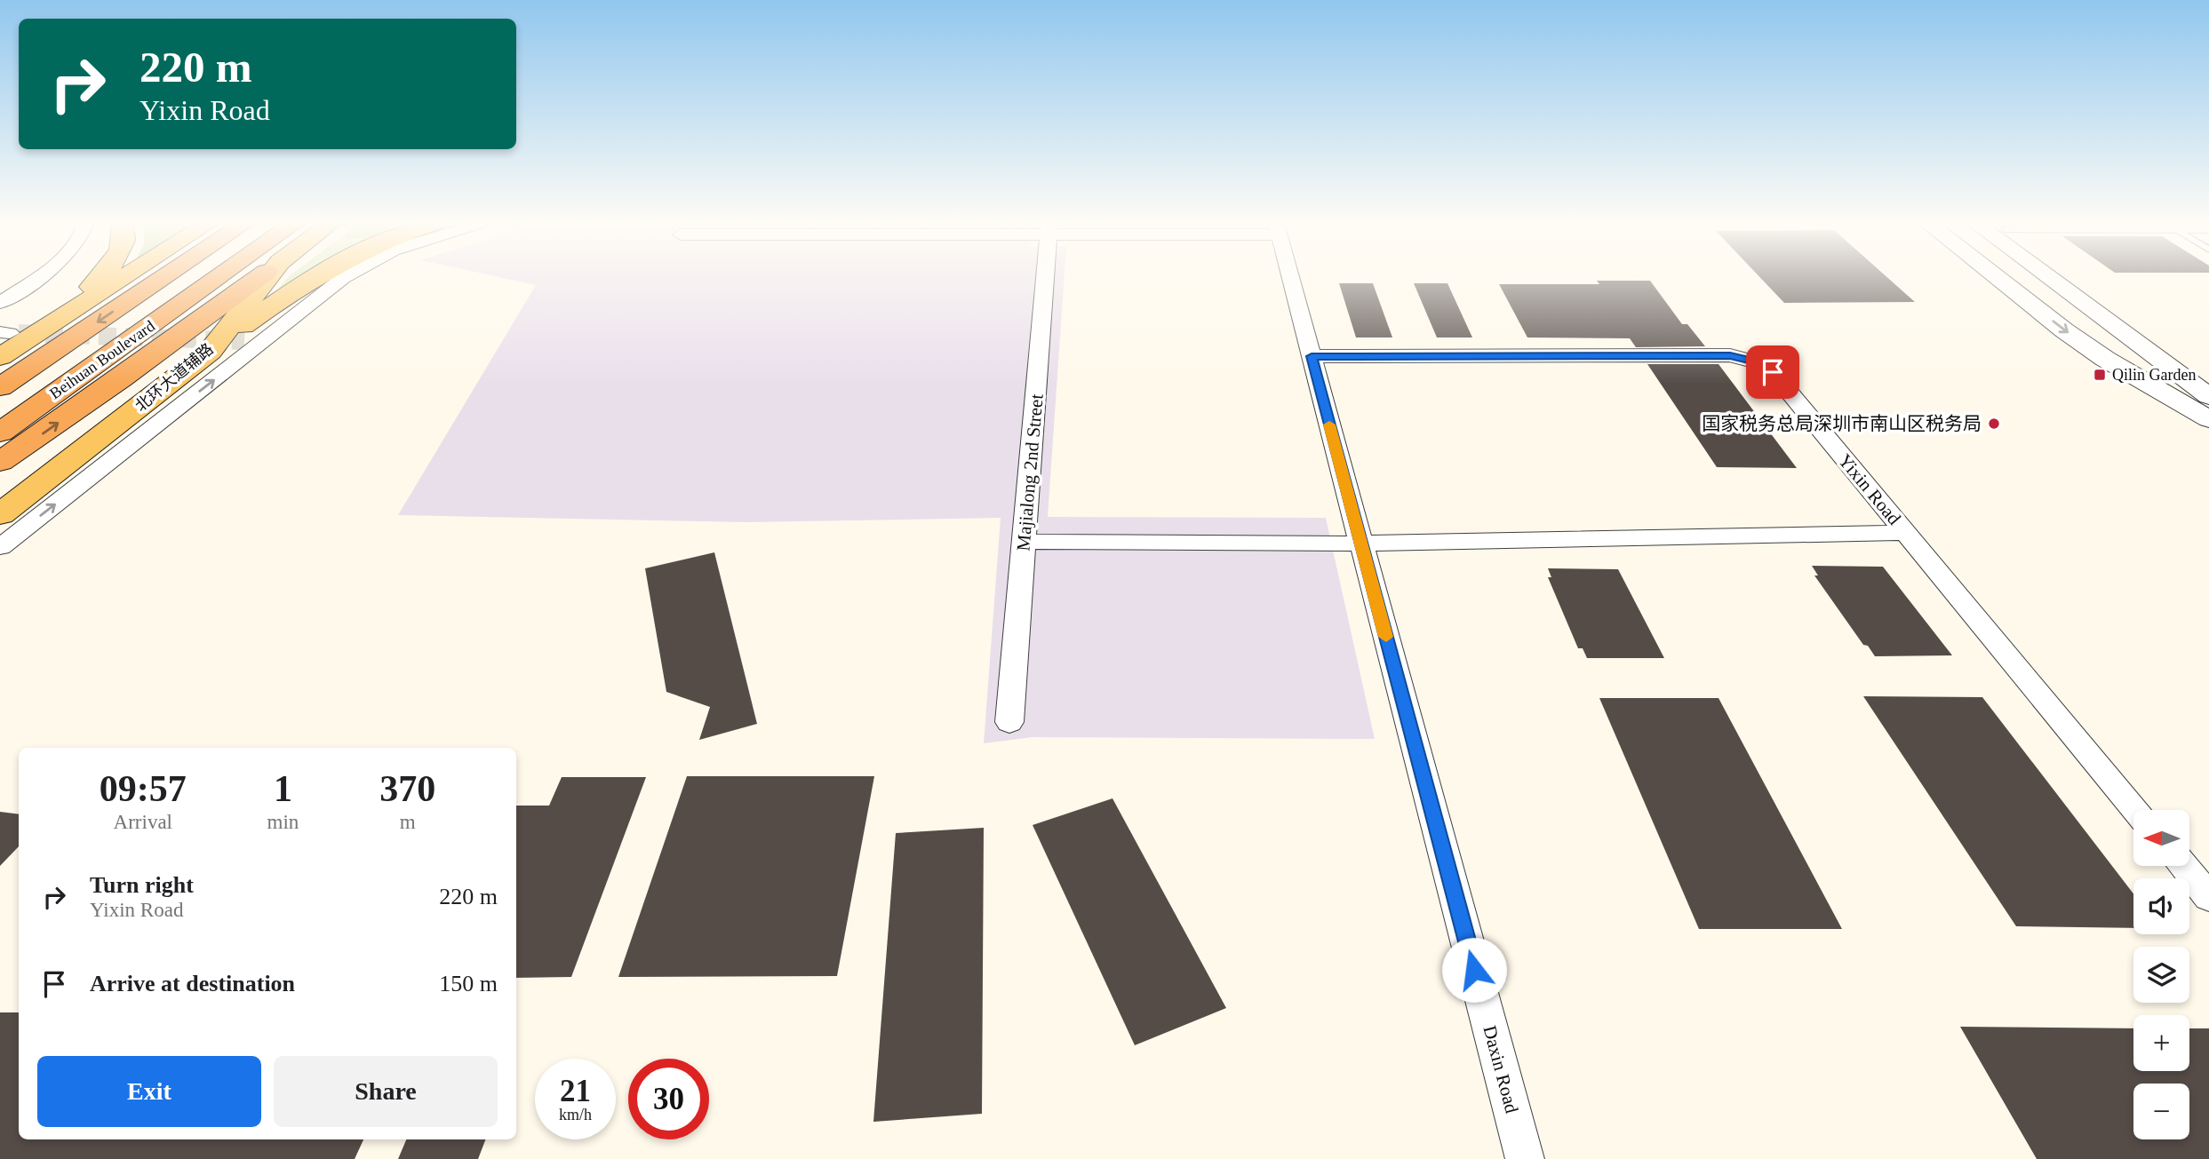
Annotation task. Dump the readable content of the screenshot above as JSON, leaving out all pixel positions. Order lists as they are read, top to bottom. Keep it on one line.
{"streets":{"highway":["Beihuan Boulevard"],"main road":["北环大道辅路"],"street":["Majialong 2nd Street","Yixin Road","Daxin Road"]},"crossings":[["Yixin Road","Daxin Road"]],"places":{"transit":["Qilin Garden"],"other":["国家税务总局深圳市南山区税务局"]},"north":"left","page":{"turn":["220 m","Yixin Road"],"eta":["09:57","Arrival","1","min","370","m"],"map_buttons":["+","−"],"list":[{"name":"Turn right","note":"Yixin Road","value":"220 m"},{"name":"Arrive at destination","value":"150 m"}],"buttons":["Exit","Share"],"speed":"21 km/h","limit":"30"}}
